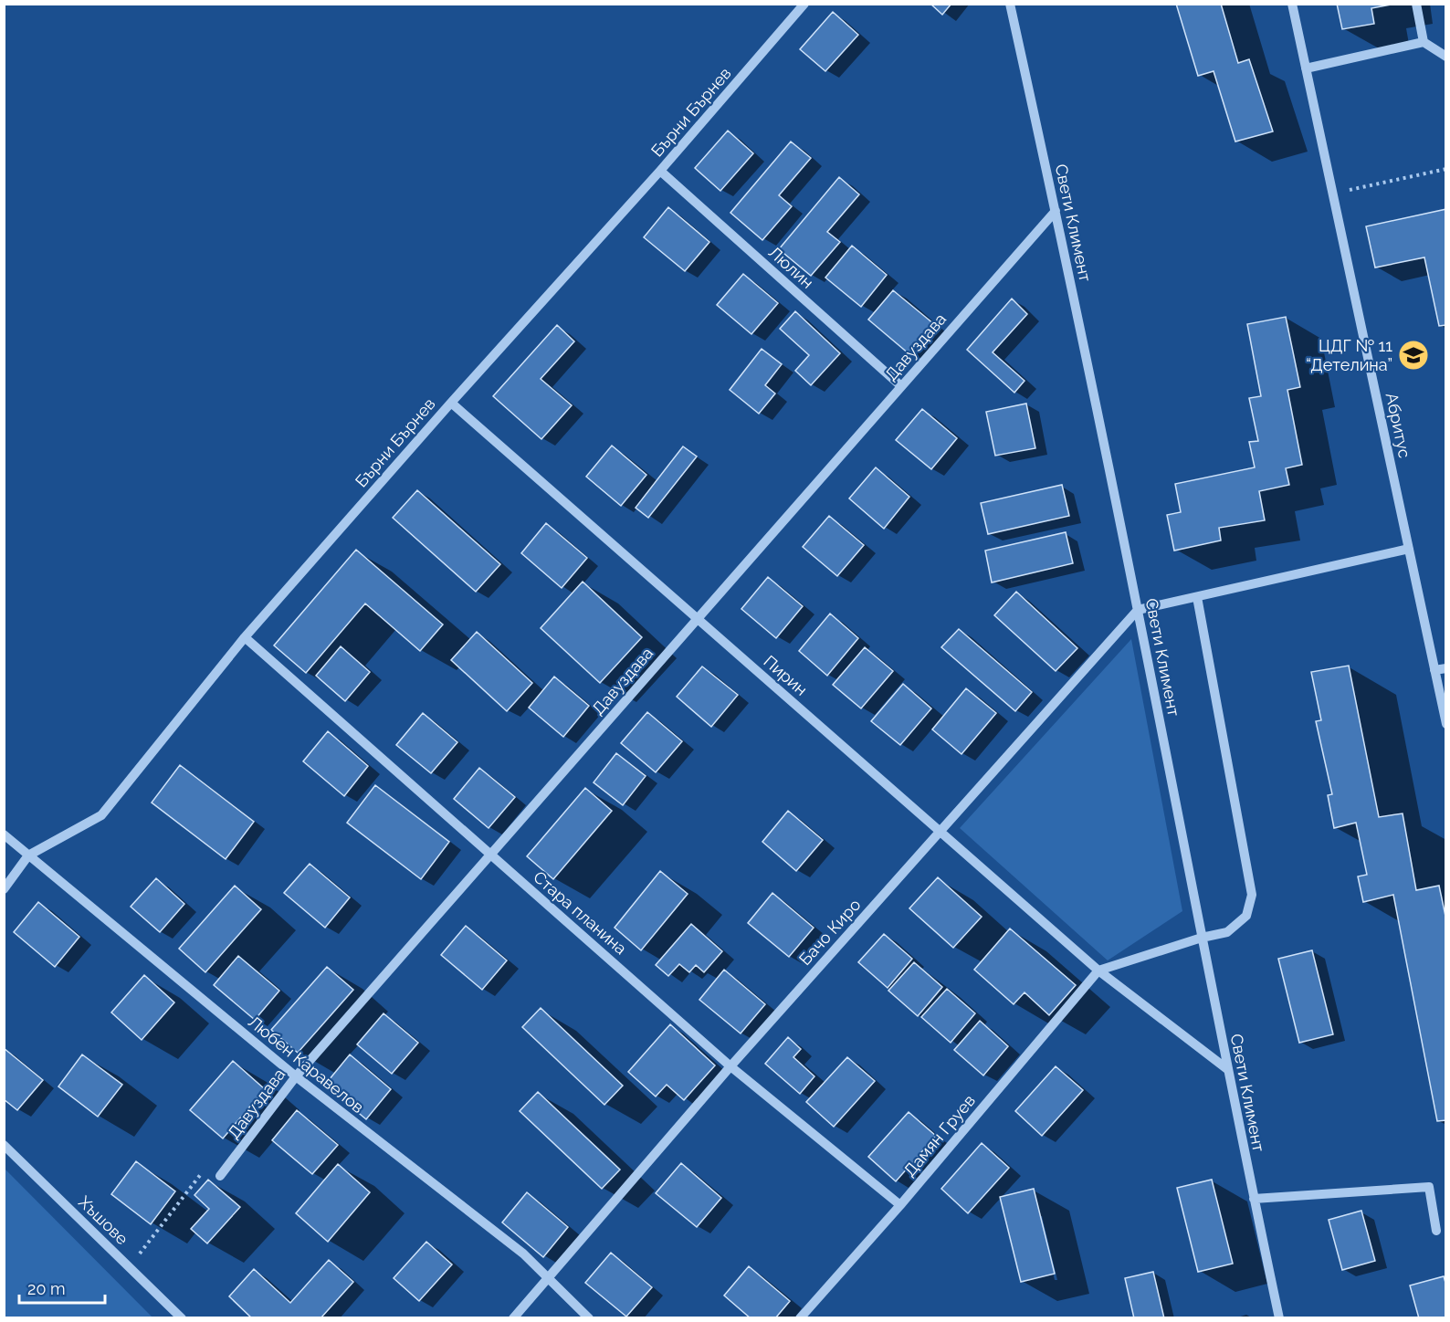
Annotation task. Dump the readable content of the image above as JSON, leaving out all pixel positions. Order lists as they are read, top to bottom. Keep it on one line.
{"streets":{"street":["Бърни Бърнев","Свети Климент","Люлин","Давуздава","Абритус","Пирин","Стара планина","Бачо Киро","Любен Каравелов","Дамян Груев","Хъшове"]},"crossings":[["Бърни Бърнев","Люлин"],["Бърни Бърнев","Пирин"],["Бърни Бърнев","Стара планина"],["Бърни Бърнев","Любен Каравелов"],["Свети Климент","Давуздава"],["Свети Климент","Пирин"],["Свети Климент","Бачо Киро"],["Люлин","Давуздава"],["Давуздава","Пирин"],["Давуздава","Стара планина"],["Давуздава","Любен Каравелов"],["Пирин","Бачо Киро"],["Пирин","Дамян Груев"],["Стара планина","Бачо Киро"],["Стара планина","Дамян Груев"],["Бачо Киро","Любен Каравелов"]],"places":{"school or university":["ЦДГ № 11 “Детелина”"]},"scale_bar":"20 m"}
